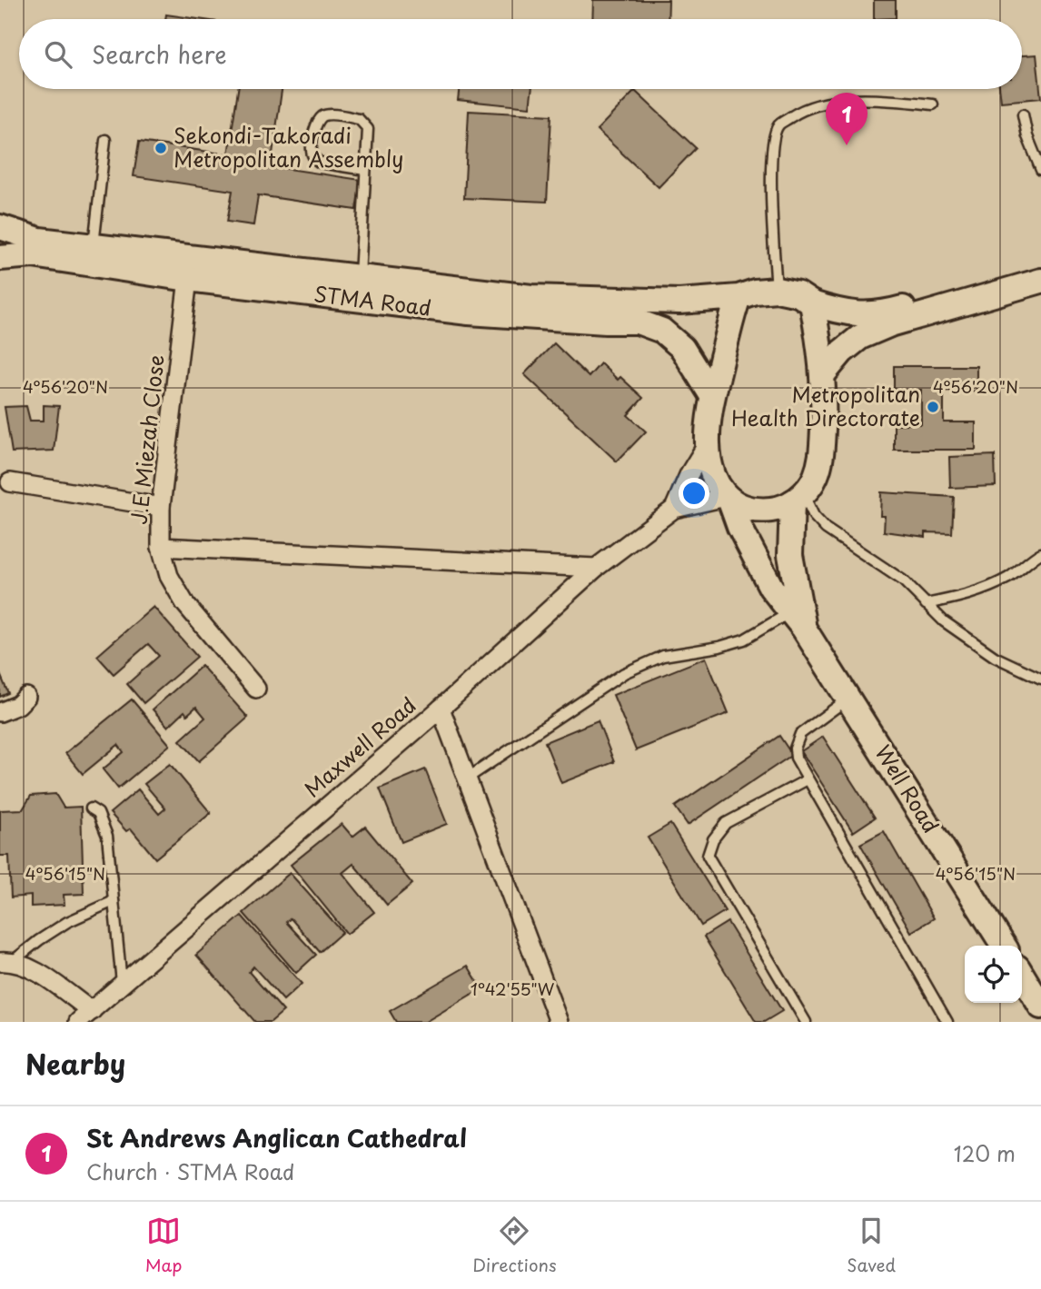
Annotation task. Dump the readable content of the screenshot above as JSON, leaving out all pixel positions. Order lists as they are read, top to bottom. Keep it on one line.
{"streets":{"main road":["STMA Road","Well Road"],"street":["J.E Miezah Close","Maxwell Road"]},"crossings":[["STMA Road","J.E Miezah Close"],["STMA Road","Well Road"],["Maxwell Road","Well Road"]],"places":["Sekondi-Takoradi Metropolitan Assembly","Metropolitan Health Directorate"],"page":{"search":"Search here","pins":"1","heading":"Nearby","list":[{"mark":"1","name":"St Andrews Anglican Cathedral","note":"Church · STMA Road","value":"120 m"}],"nav":["Map","Directions","Saved"]},"coordinates":["4°56'20\"N","4°56'15\"N","1°42'55\"W"]}
